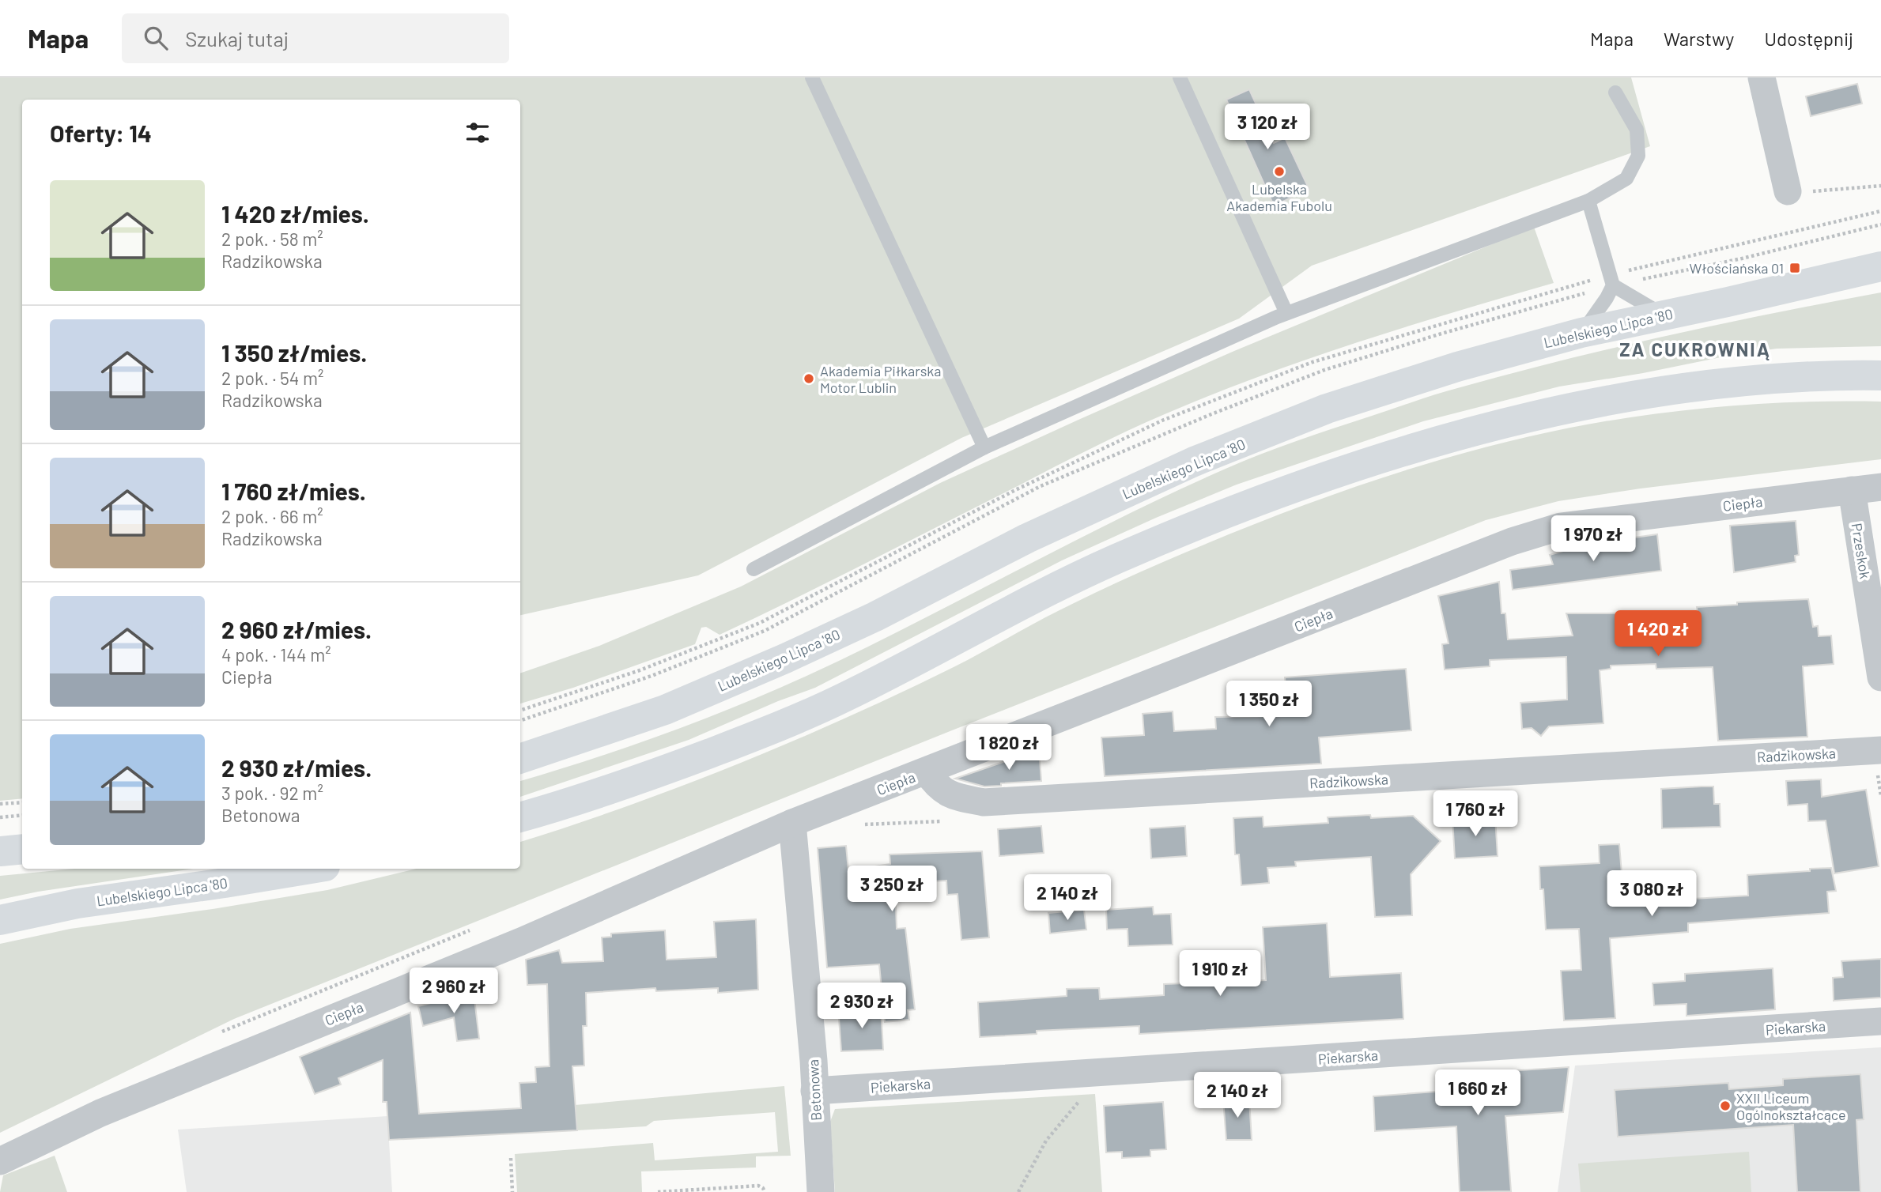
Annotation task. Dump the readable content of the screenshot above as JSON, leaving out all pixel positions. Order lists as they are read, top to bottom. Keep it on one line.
{"streets":{"main road":["Lubelskiego Lipca '80"],"street":["Ciepła","Przeskok","Radzikowska","Piekarska","Betonowa"]},"crossings":[["Ciepła","Przeskok"],["Ciepła","Radzikowska"],["Ciepła","Betonowa"],["Piekarska","Betonowa"]],"districts":["ZA CUKROWNIĄ"],"places":{"other":["Lubelska Akademia Fubolu","Akademia Piłkarska Motor Lublin","XXII Liceum Ogólnokształcące"],"transit":["Włościańska 01"]},"page":{"header":"Mapa","search":"Szukaj tutaj","nav":["Mapa","Warstwy","Udostępnij"],"heading":"Oferty: 14","price":["3 120 zł","1 970 zł","1 420 zł","1 350 zł","1 820 zł","1 760 zł","3 250 zł","3 080 zł","2 140 zł","1 910 zł","2 960 zł","2 930 zł","1 660 zł","2 140 zł"],"list":[{"name":"1 420 zł/mies.","note":"2 pok. · 58 m² · Radzikowska"},{"name":"1 350 zł/mies.","note":"2 pok. · 54 m² · Radzikowska"},{"name":"1 760 zł/mies.","note":"2 pok. · 66 m² · Radzikowska"},{"name":"2 960 zł/mies.","note":"4 pok. · 144 m² · Ciepła"},{"name":"2 930 zł/mies.","note":"3 pok. · 92 m² · Betonowa"}]}}
